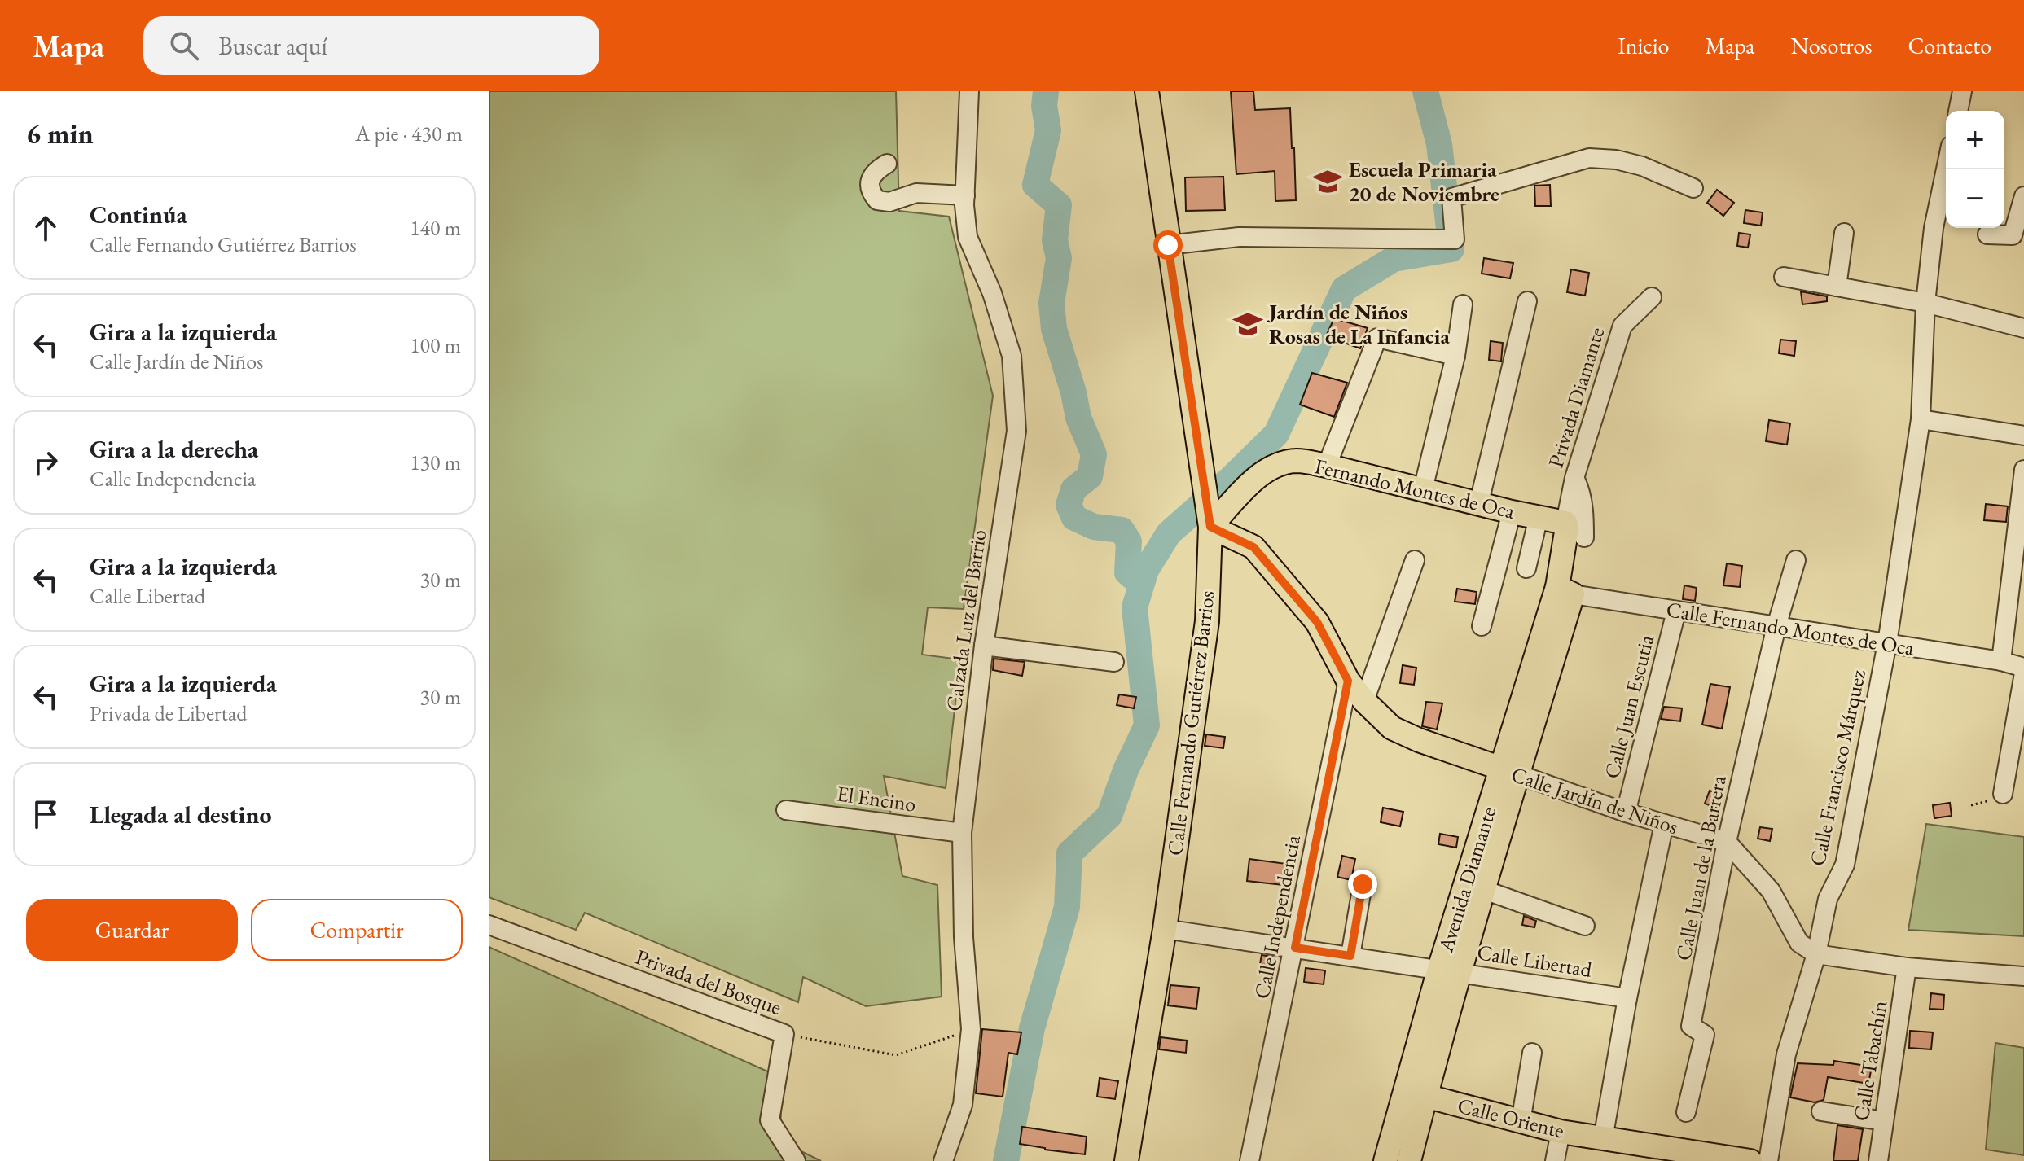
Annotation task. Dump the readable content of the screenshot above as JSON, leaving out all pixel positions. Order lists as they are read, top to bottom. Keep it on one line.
{"streets":{"main road":["Fernando Montes de Oca","Calle Fernando Gutiérrez Barrios","Calle Jardín de Niños","Avenida Diamante","Calle Oriente"],"street":["Privada Diamante","Calzada Luz del Barrio","Calle Fernando Montes de Oca","Calle Juan Escutia","Calle Francisco Márquez","El Encino","Calle Juan de la Barrera","Calle Independencia","Calle Libertad","Privada del Bosque","Calle Tabachín"]},"crossings":[["Privada Diamante","Fernando Montes de Oca"],["Privada Diamante","Avenida Diamante"],["Fernando Montes de Oca","Calle Fernando Gutiérrez Barrios"],["Fernando Montes de Oca","Calle Jardín de Niños"],["Fernando Montes de Oca","Avenida Diamante"],["Calzada Luz del Barrio","El Encino"],["Calle Fernando Montes de Oca","Calle Juan Escutia"],["Calle Fernando Montes de Oca","Calle Francisco Márquez"],["Calle Fernando Montes de Oca","Calle Juan de la Barrera"],["Calle Fernando Montes de Oca","Avenida Diamante"],["Calle Juan Escutia","Calle Jardín de Niños"],["Calle Fernando Gutiérrez Barrios","Calle Jardín de Niños"],["Calle Fernando Gutiérrez Barrios","Calle Libertad"],["Calle Jardín de Niños","Calle Juan de la Barrera"],["Calle Jardín de Niños","Avenida Diamante"],["Calle Jardín de Niños","Calle Independencia"],["Avenida Diamante","Calle Libertad"],["Avenida Diamante","Calle Oriente"],["Calle Independencia","Calle Libertad"]],"places":{"school or university":["Escuela Primaria 20 de Noviembre","Jardín de Niños Rosas de La Infancia"]},"page":{"header":"Mapa","search":"Buscar aquí","nav":["Inicio","Mapa","Nosotros","Contacto"],"heading":["6 min","A pie · 430 m"],"map_buttons":["+","−"],"list":[["Continúa","Calle Fernando Gutiérrez Barrios","140 m"],["Gira a la izquierda","Calle Jardín de Niños","100 m"],["Gira a la derecha","Calle Independencia","130 m"],["Gira a la izquierda","Calle Libertad","30 m"],["Gira a la izquierda","Privada de Libertad","30 m"],"Llegada al destino"],"buttons":["Guardar","Compartir"]}}
